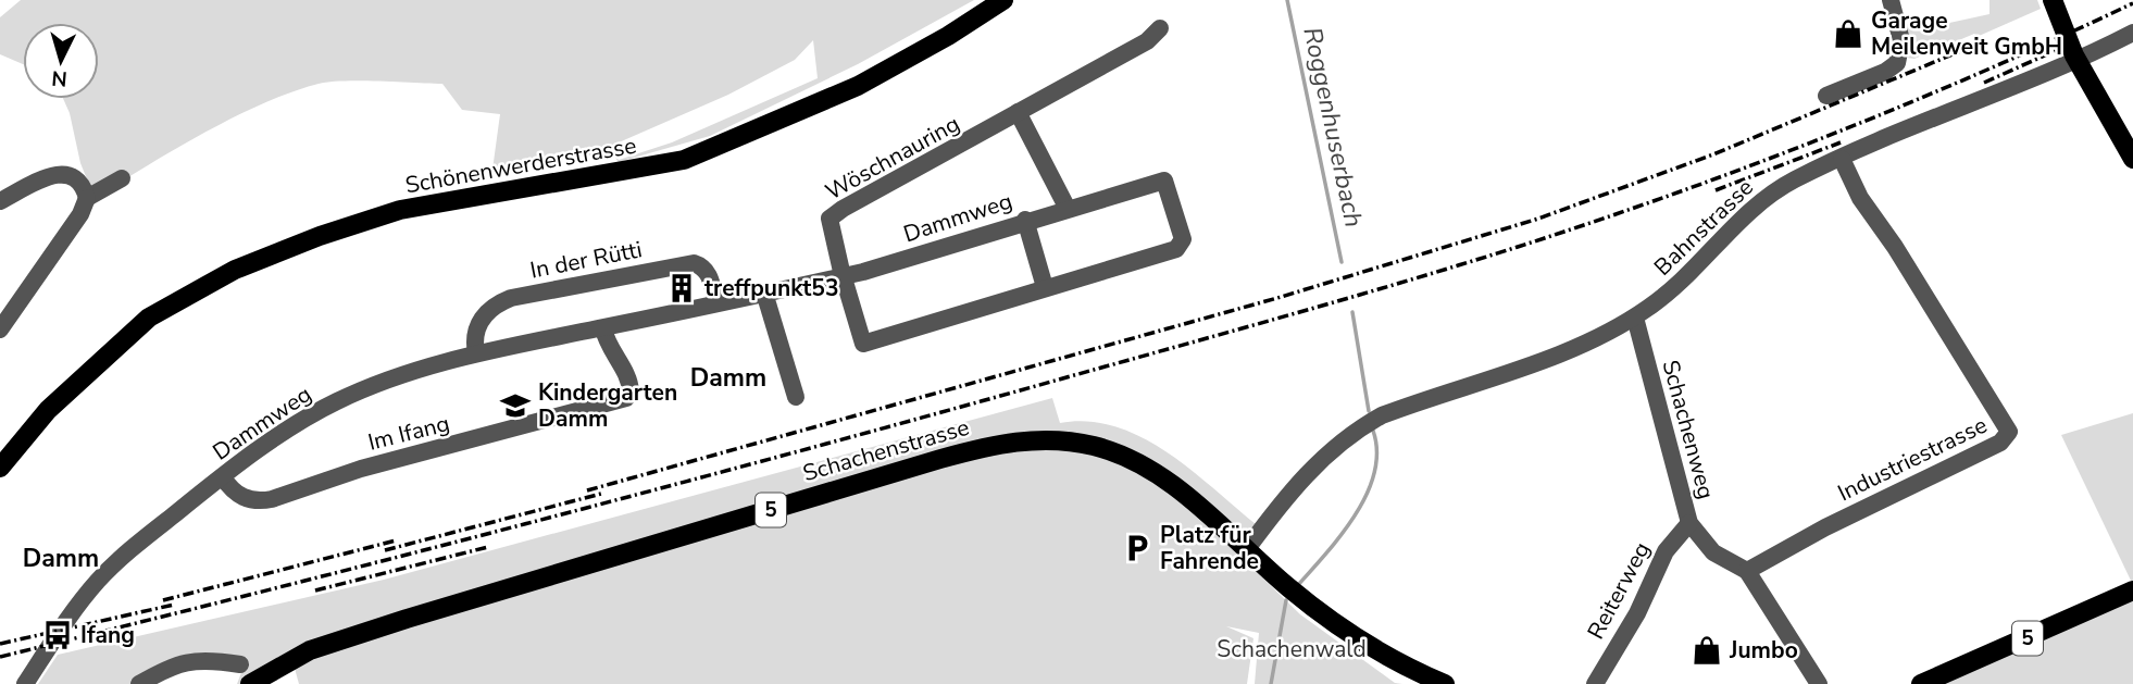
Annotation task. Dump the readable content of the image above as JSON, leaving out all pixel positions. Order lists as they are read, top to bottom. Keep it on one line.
{"streets":{"main road":["Schönenwerderstrasse","Schachenstrasse","5"],"street":["Wöschnauring","Dammweg","Bahnstrasse","In der Rütti","Schachenweg","Im Ifang","Industriestrasse","Reiterweg"]},"crossings":[["Wöschnauring","Dammweg"],["Dammweg","In der Rütti"],["Dammweg","Im Ifang"],["Bahnstrasse","Schachenweg"],["Bahnstrasse","Schachenstrasse"],["Bahnstrasse","Industriestrasse"],["Schachenweg","Industriestrasse"],["Schachenweg","Reiterweg"]],"districts":["Damm","Damm"],"water":["Roggenhuserbach"],"parks":["Schachenwald"],"places":{"shop":["Garage Meilenweit GmbH","Jumbo"],"building":["treffpunkt53"],"school or university":["Kindergarten Damm"],"parking":["Platz für Fahrende"],"bus stop":["Ifang"]},"north":"bottom"}
